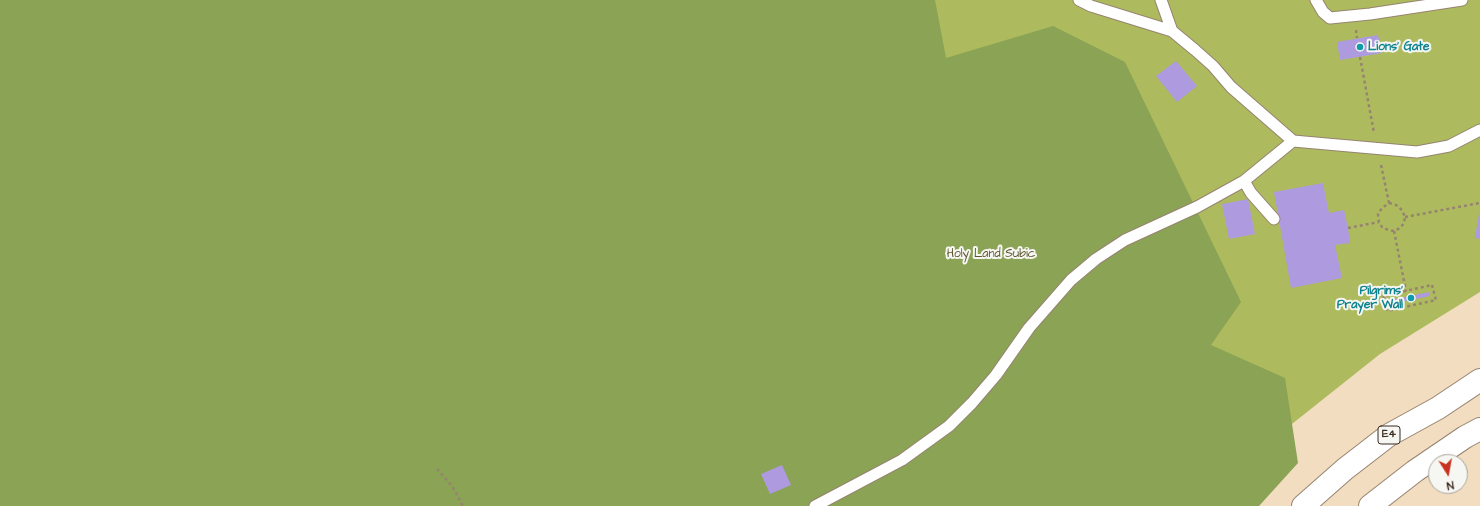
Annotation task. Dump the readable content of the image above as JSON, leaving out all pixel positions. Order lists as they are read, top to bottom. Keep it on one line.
{"streets":{"highway":["E4"]},"parks":["Holy Land Subic"],"places":["Lions' Gate","Pilgrims' Prayer Wall"],"north":"bottom"}
